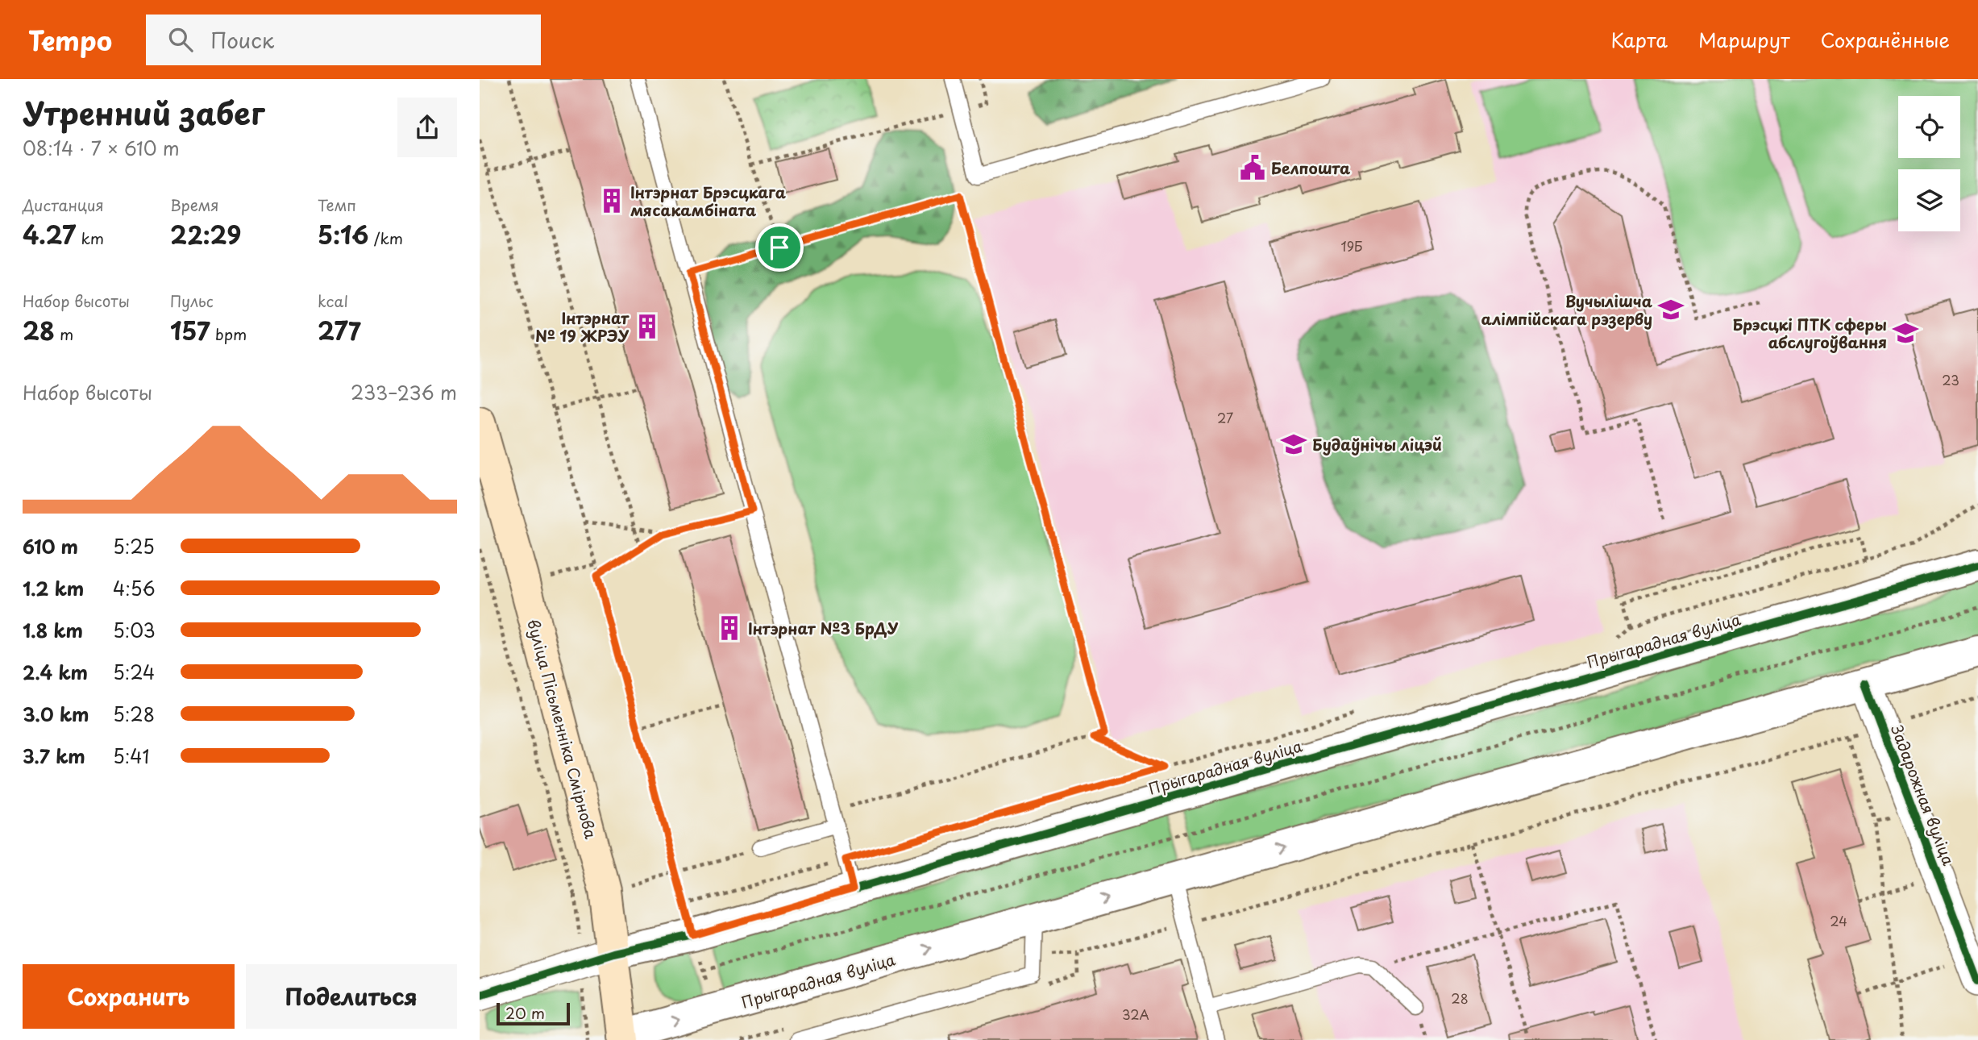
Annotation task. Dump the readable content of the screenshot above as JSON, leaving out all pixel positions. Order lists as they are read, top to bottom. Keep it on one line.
{"streets":{"main road":["вуліца Пісьменніка Смірнова"],"street":["Прыгарадная вуліца","Задарожная вуліца"]},"crossings":[["Прыгарадная вуліца","вуліца Пісьменніка Смірнова"],["Прыгарадная вуліца","Задарожная вуліца"]],"places":{"public building":["Белпошта"],"building":["Інтэрнат Брэсцкага мясакамбіната","Інтэрнат № 19 ЖРЭУ","Інтэрнат №3 БрДУ"],"school or university":["Вучылішча алімпійскага рэзерву","Брэсцкі ПТК сферы абслугоўвання","Будаўнічы ліцэй"]},"house_numbers":["19Б","23","27","24","28","32А"],"scale_bar":"20 m","page":{"header":"Tempo","search":"Поиск","nav":["Карта","Маршрут","Сохранённые"],"heading":["Утренний забег","08:14 · 7 × 610 m"],"stats":[["Дистанция","4.27 km"],["Время","22:29"],["Темп","5:16 /km"],["Набор высоты","28 m"],["Пульс","157 bpm"],["kcal","277"]],"chart":["Набор высоты","233–236 m"],"list":[{"name":"610 m","note":"5:25"},{"name":"1.2 km","note":"4:56"},{"name":"1.8 km","note":"5:03"},{"name":"2.4 km","note":"5:24"},{"name":"3.0 km","note":"5:28"},{"name":"3.7 km","note":"5:41"}],"buttons":["Сохранить","Поделиться"],"scale":"20 m"}}
